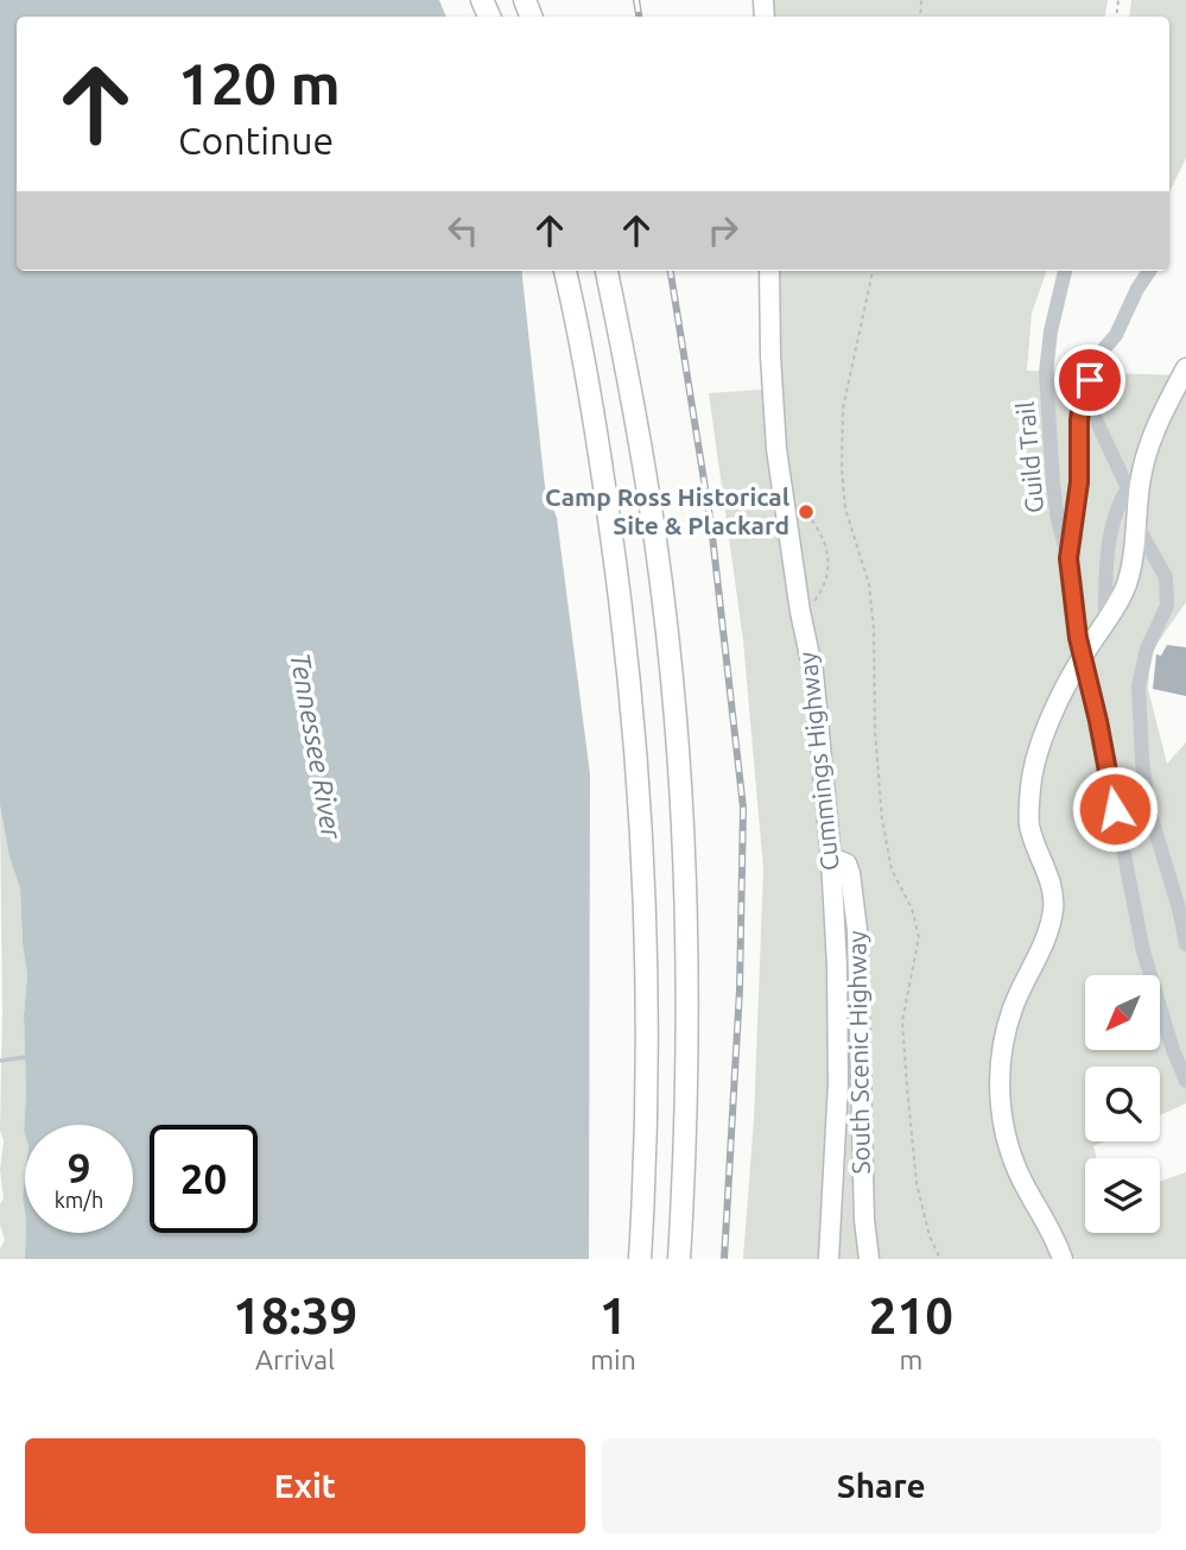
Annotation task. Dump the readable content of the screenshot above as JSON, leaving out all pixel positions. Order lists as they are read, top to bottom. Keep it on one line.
{"streets":{"main road":["Cummings Highway","South Scenic Highway"],"lane":["Guild Trail"]},"crossings":[["Cummings Highway","South Scenic Highway"]],"water":["Tennessee River"],"places":["Camp Ross Historical Site & Plackard"],"north":"bottom left","page":{"turn":["120 m","Continue"],"speed":"9 km/h","limit":"20","eta":["18:39","Arrival","1","min","210","m"],"buttons":["Exit","Share"]}}
